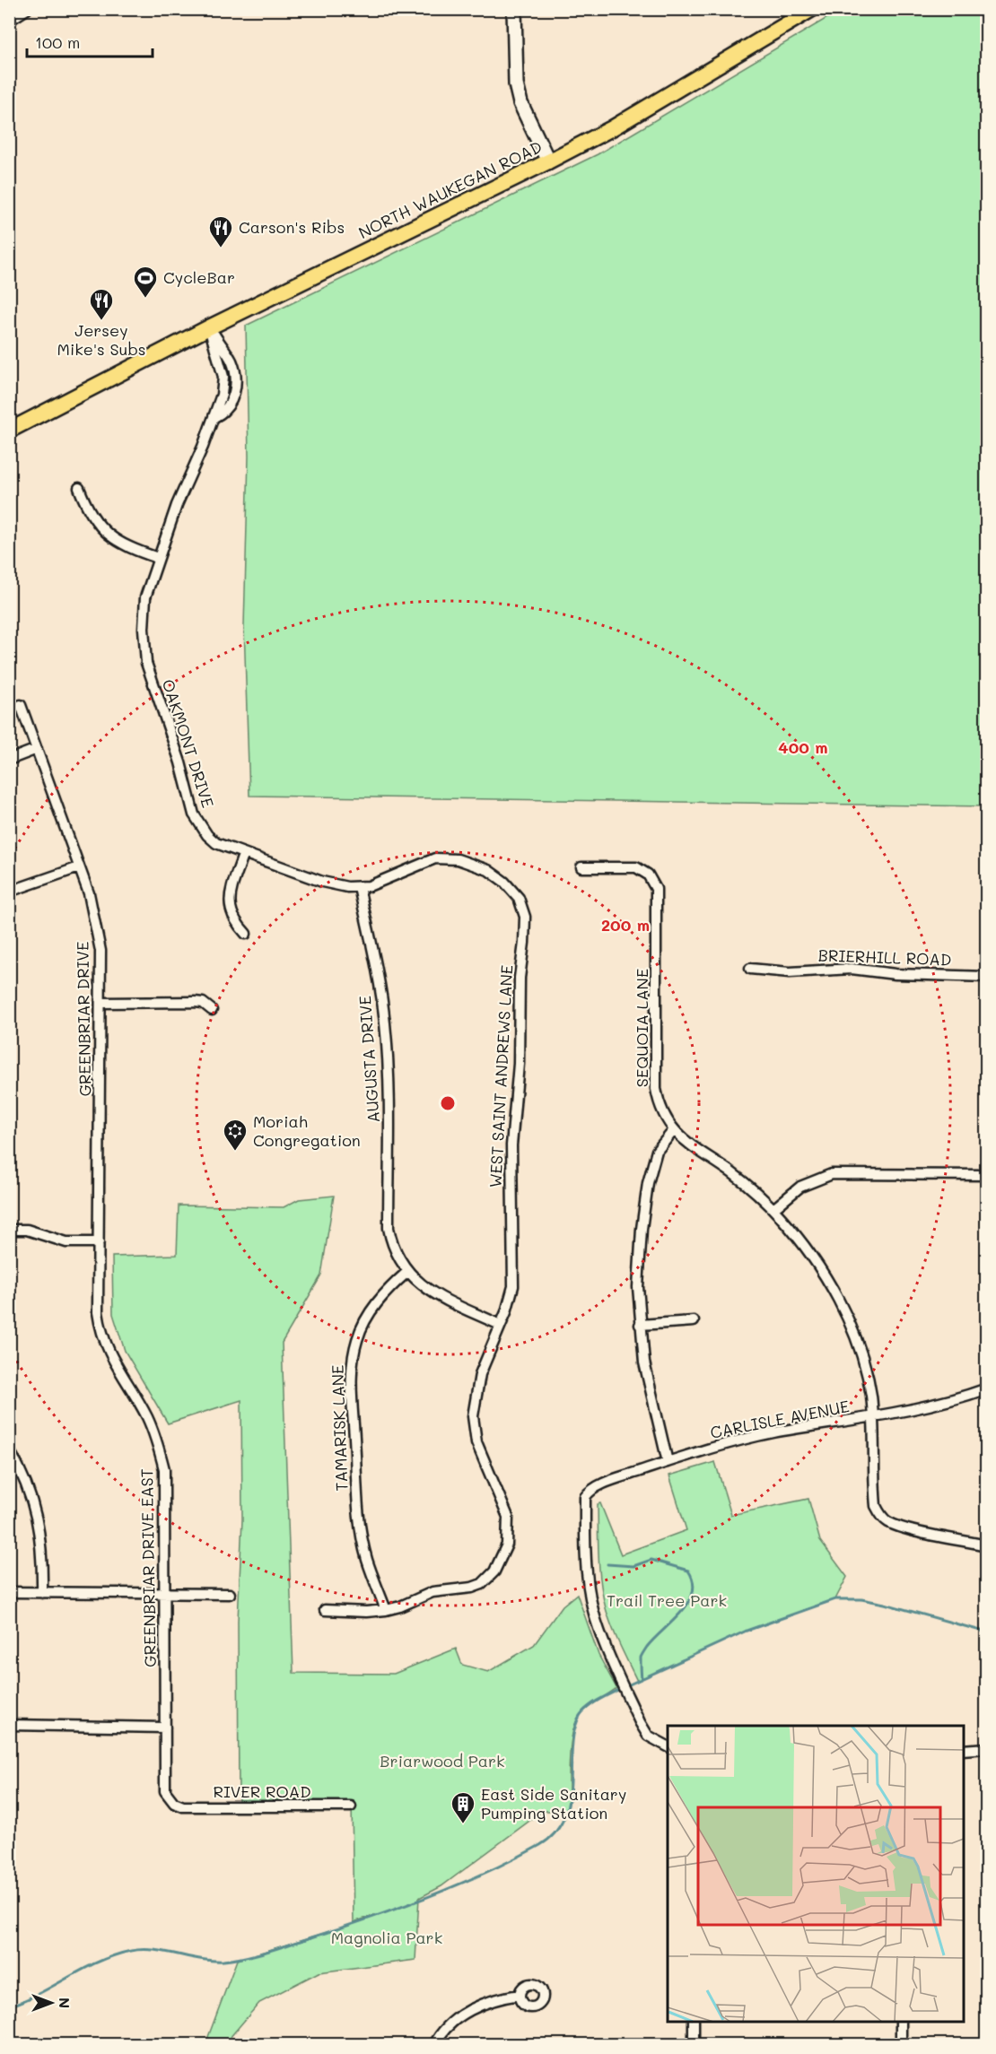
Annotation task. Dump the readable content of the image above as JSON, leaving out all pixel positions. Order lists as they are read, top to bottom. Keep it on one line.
{"streets":{"main road":["NORTH WAUKEGAN ROAD"],"street":["OAKMONT DRIVE","BRIERHILL ROAD","GREENBRIAR DRIVE","SEQUOIA LANE","AUGUSTA DRIVE","WEST SAINT ANDREWS LANE","CARLISLE AVENUE","TAMARISK LANE","GREENBRIAR DRIVE EAST","RIVER ROAD"]},"crossings":[["NORTH WAUKEGAN ROAD","OAKMONT DRIVE"],["OAKMONT DRIVE","AUGUSTA DRIVE"],["OAKMONT DRIVE","WEST SAINT ANDREWS LANE"],["GREENBRIAR DRIVE","GREENBRIAR DRIVE EAST"],["SEQUOIA LANE","CARLISLE AVENUE"],["AUGUSTA DRIVE","TAMARISK LANE"],["WEST SAINT ANDREWS LANE","TAMARISK LANE"],["GREENBRIAR DRIVE EAST","RIVER ROAD"]],"parks":["Trail Tree Park","Briarwood Park","Magnolia Park"],"places":{"restaurant":["Carson's Ribs","Jersey Mike's Subs"],"sports":["CycleBar"],"synagogue":["Moriah Congregation"],"building":["East Side Sanitary Pumping Station"]},"scale_bar":"100 m","north":"right","rings":["400 m","200 m"]}
